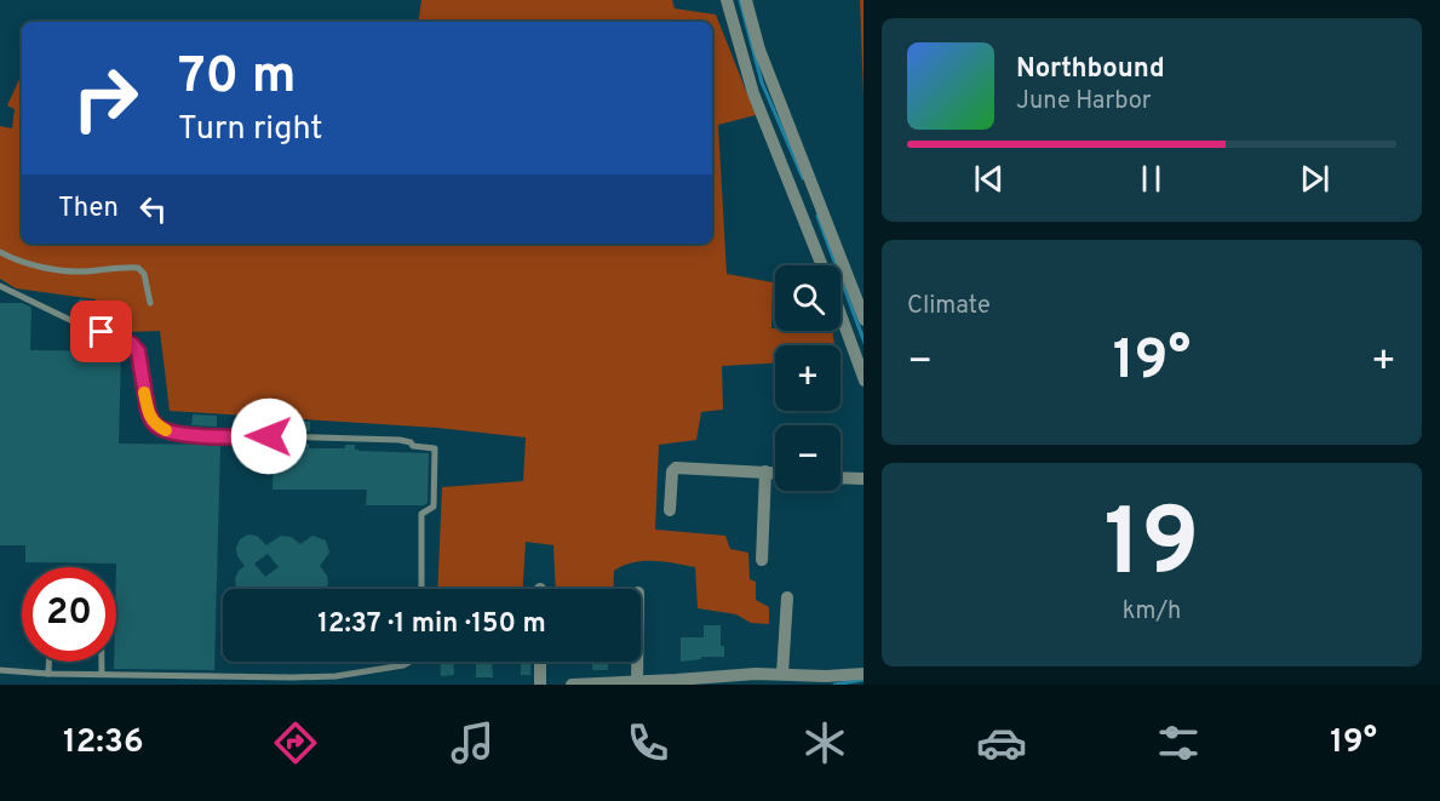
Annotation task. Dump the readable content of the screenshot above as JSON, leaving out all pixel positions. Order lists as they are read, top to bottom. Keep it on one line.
{"page":{"turn":["70 m","Turn right"],"song":["Northbound","June Harbor"],"then":"Then","tile":["Climate",["19","km/h"]],"map_buttons":["+","−"],"heat":["−","19°","+"],"limit":"20","trip":"12:37 · 1 min · 150 m","tabs":["12:36","19°"]}}
